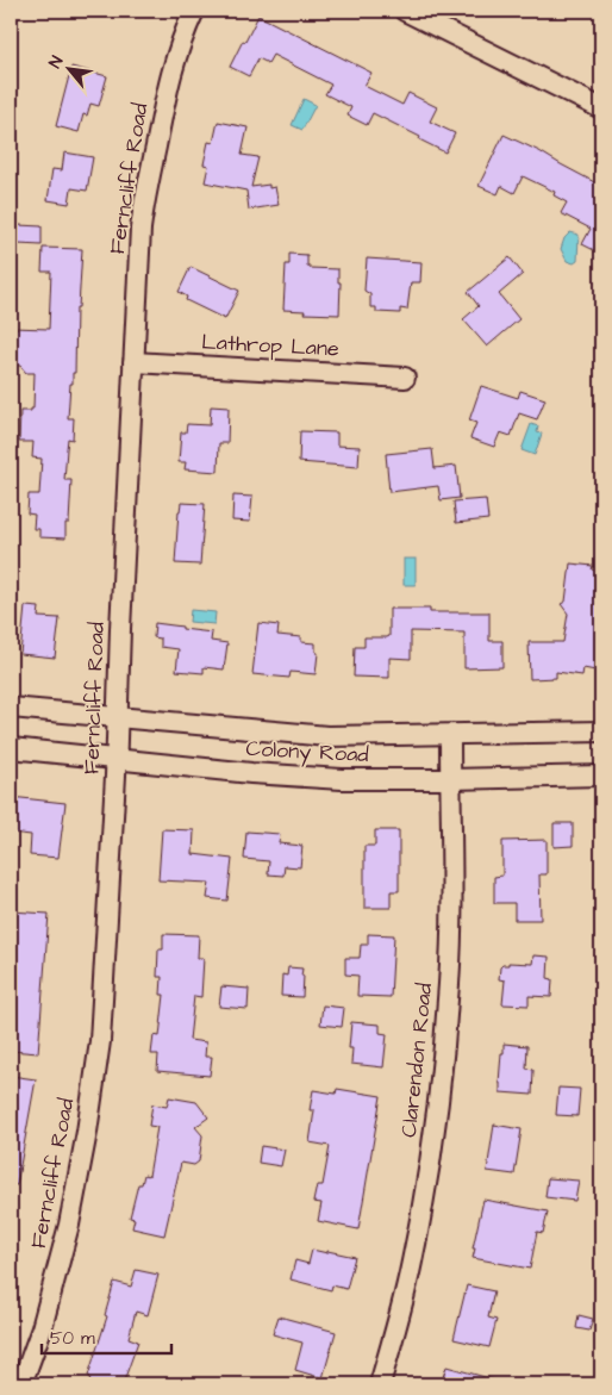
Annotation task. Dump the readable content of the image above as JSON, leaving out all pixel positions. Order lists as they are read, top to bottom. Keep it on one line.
{"streets":{"street":["Ferncliff Road","Lathrop Lane","Colony Road","Clarendon Road"]},"crossings":[["Ferncliff Road","Lathrop Lane"],["Ferncliff Road","Colony Road"],["Colony Road","Clarendon Road"]],"scale_bar":"50 m","north":"top left"}
